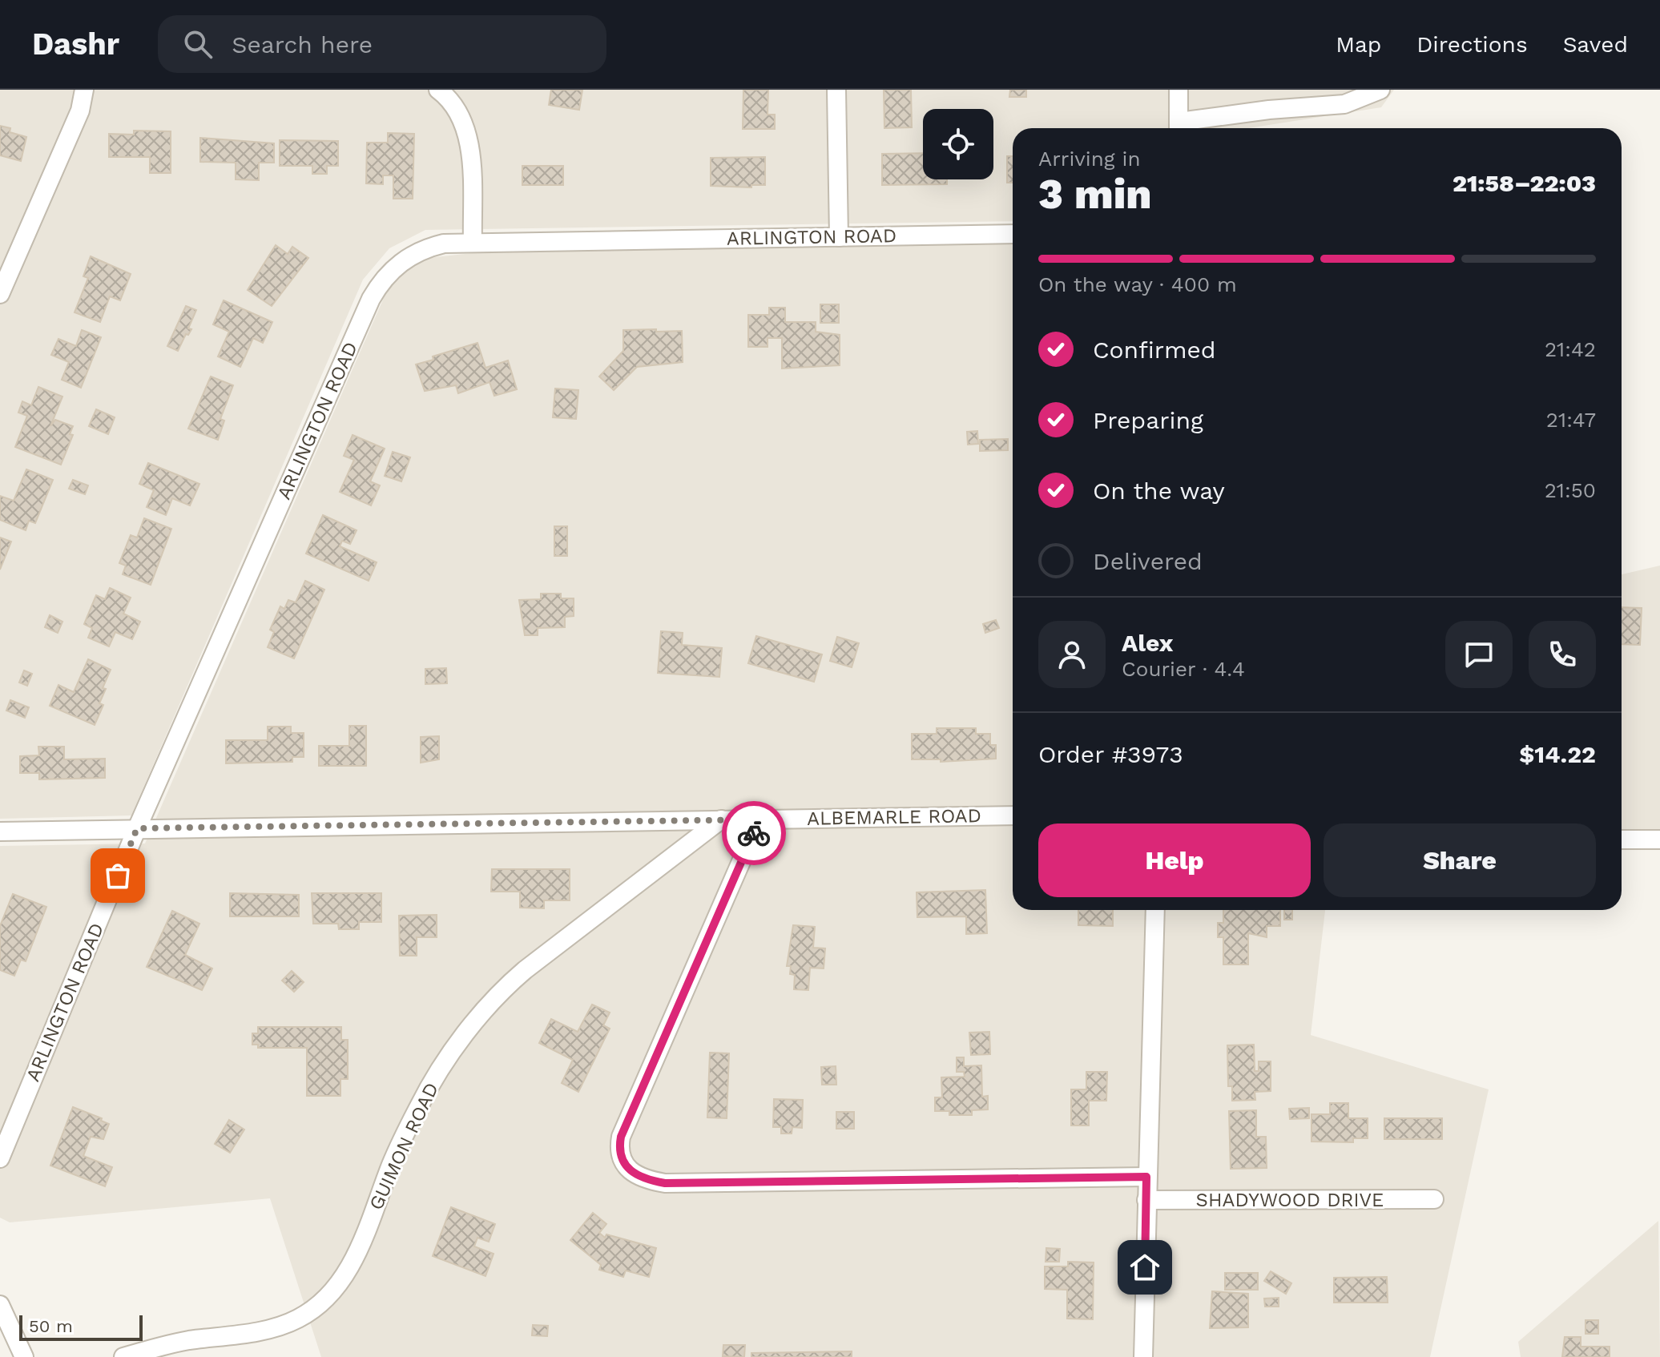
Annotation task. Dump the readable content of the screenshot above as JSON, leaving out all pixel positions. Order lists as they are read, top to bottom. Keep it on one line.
{"streets":{"street":["ARLINGTON ROAD","ALBEMARLE ROAD","GUIMON ROAD","SHADYWOOD DRIVE"]},"crossings":[["ARLINGTON ROAD","ALBEMARLE ROAD"],["ALBEMARLE ROAD","GUIMON ROAD"]],"scale_bar":"50 m","page":{"header":"Dashr","search":"Search here","nav":["Map","Directions","Saved"],"heading":["3 min","Arriving in","21:58–22:03"],"panel":["Alex","Courier · 4.4","Order #3973","$14.22"],"bar":"On the way · 400 m","list":[["Confirmed","21:42"],["Preparing","21:47"],["On the way","21:50"],"Delivered"],"buttons":["Help","Share"],"scale":"50 m"}}
